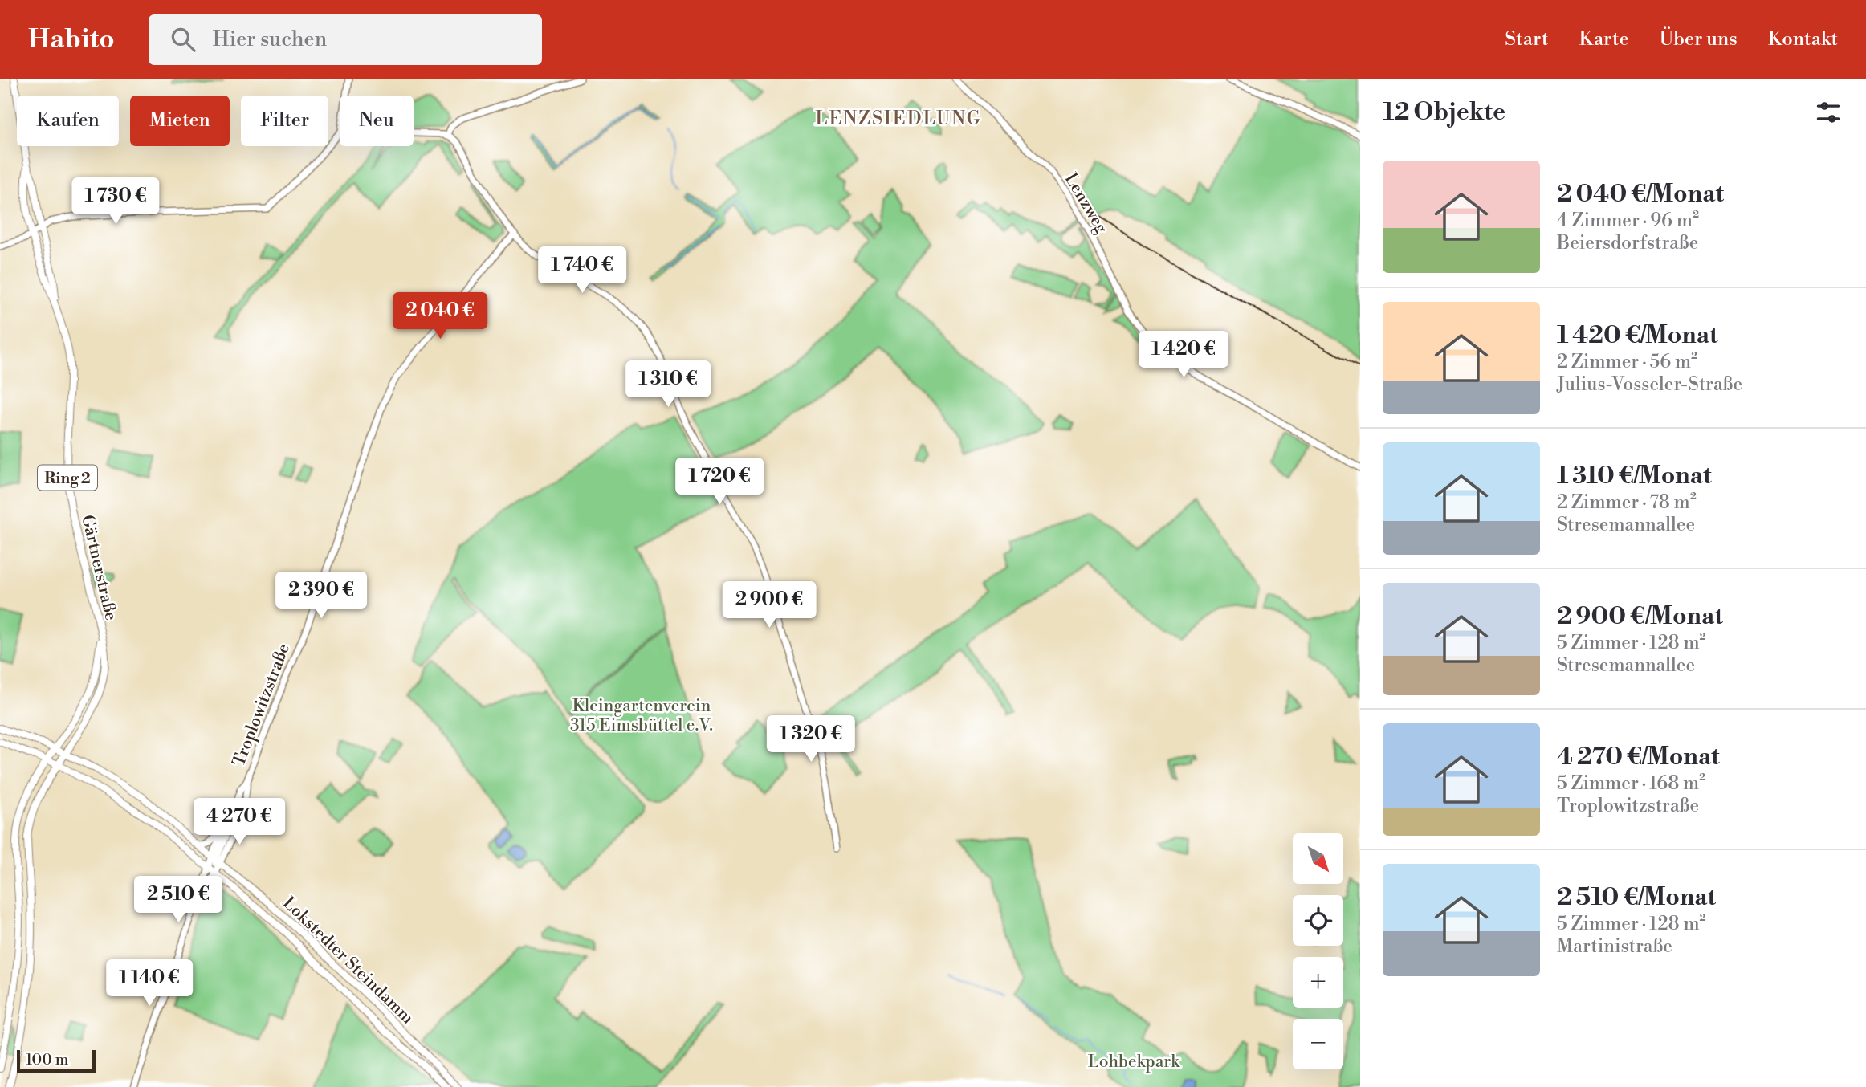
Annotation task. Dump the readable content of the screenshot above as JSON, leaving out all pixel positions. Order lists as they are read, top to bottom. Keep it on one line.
{"streets":{"main road":["Ring 2","Gärtnerstraße","Lokstedter Steindamm"],"street":["Lenzweg","Troplowitzstraße"]},"crossings":[["Ring 2","Gärtnerstraße"],["Troplowitzstraße","Lokstedter Steindamm"]],"districts":["LENZSIEDLUNG"],"parks":["Kleingartenverein 315 Eimsbüttel e.V.","Lohbekpark"],"scale_bar":"100 m","north":"bottom right","page":{"header":"Habito","search":"Hier suchen","nav":["Start","Karte","Über uns","Kontakt"],"heading":"12 Objekte","chip":["Kaufen","Mieten","Filter","Neu"],"list":[{"name":"2 040 €/Monat","note":"4 Zimmer · 96 m² · Beiersdorfstraße"},{"name":"1 420 €/Monat","note":"2 Zimmer · 56 m² · Julius-Vosseler-Straße"},{"name":"1 310 €/Monat","note":"2 Zimmer · 78 m² · Stresemannallee"},{"name":"2 900 €/Monat","note":"5 Zimmer · 128 m² · Stresemannallee"},{"name":"4 270 €/Monat","note":"5 Zimmer · 168 m² · Troplowitzstraße"},{"name":"2 510 €/Monat","note":"5 Zimmer · 128 m² · Martinistraße"}],"price":["1 730 €","1 740 €","2 040 €","1 420 €","1 310 €","1 720 €","2 390 €","2 900 €","1 320 €","4 270 €","2 510 €","1 140 €"],"map_buttons":["+","−"],"scale":"100 m"}}
